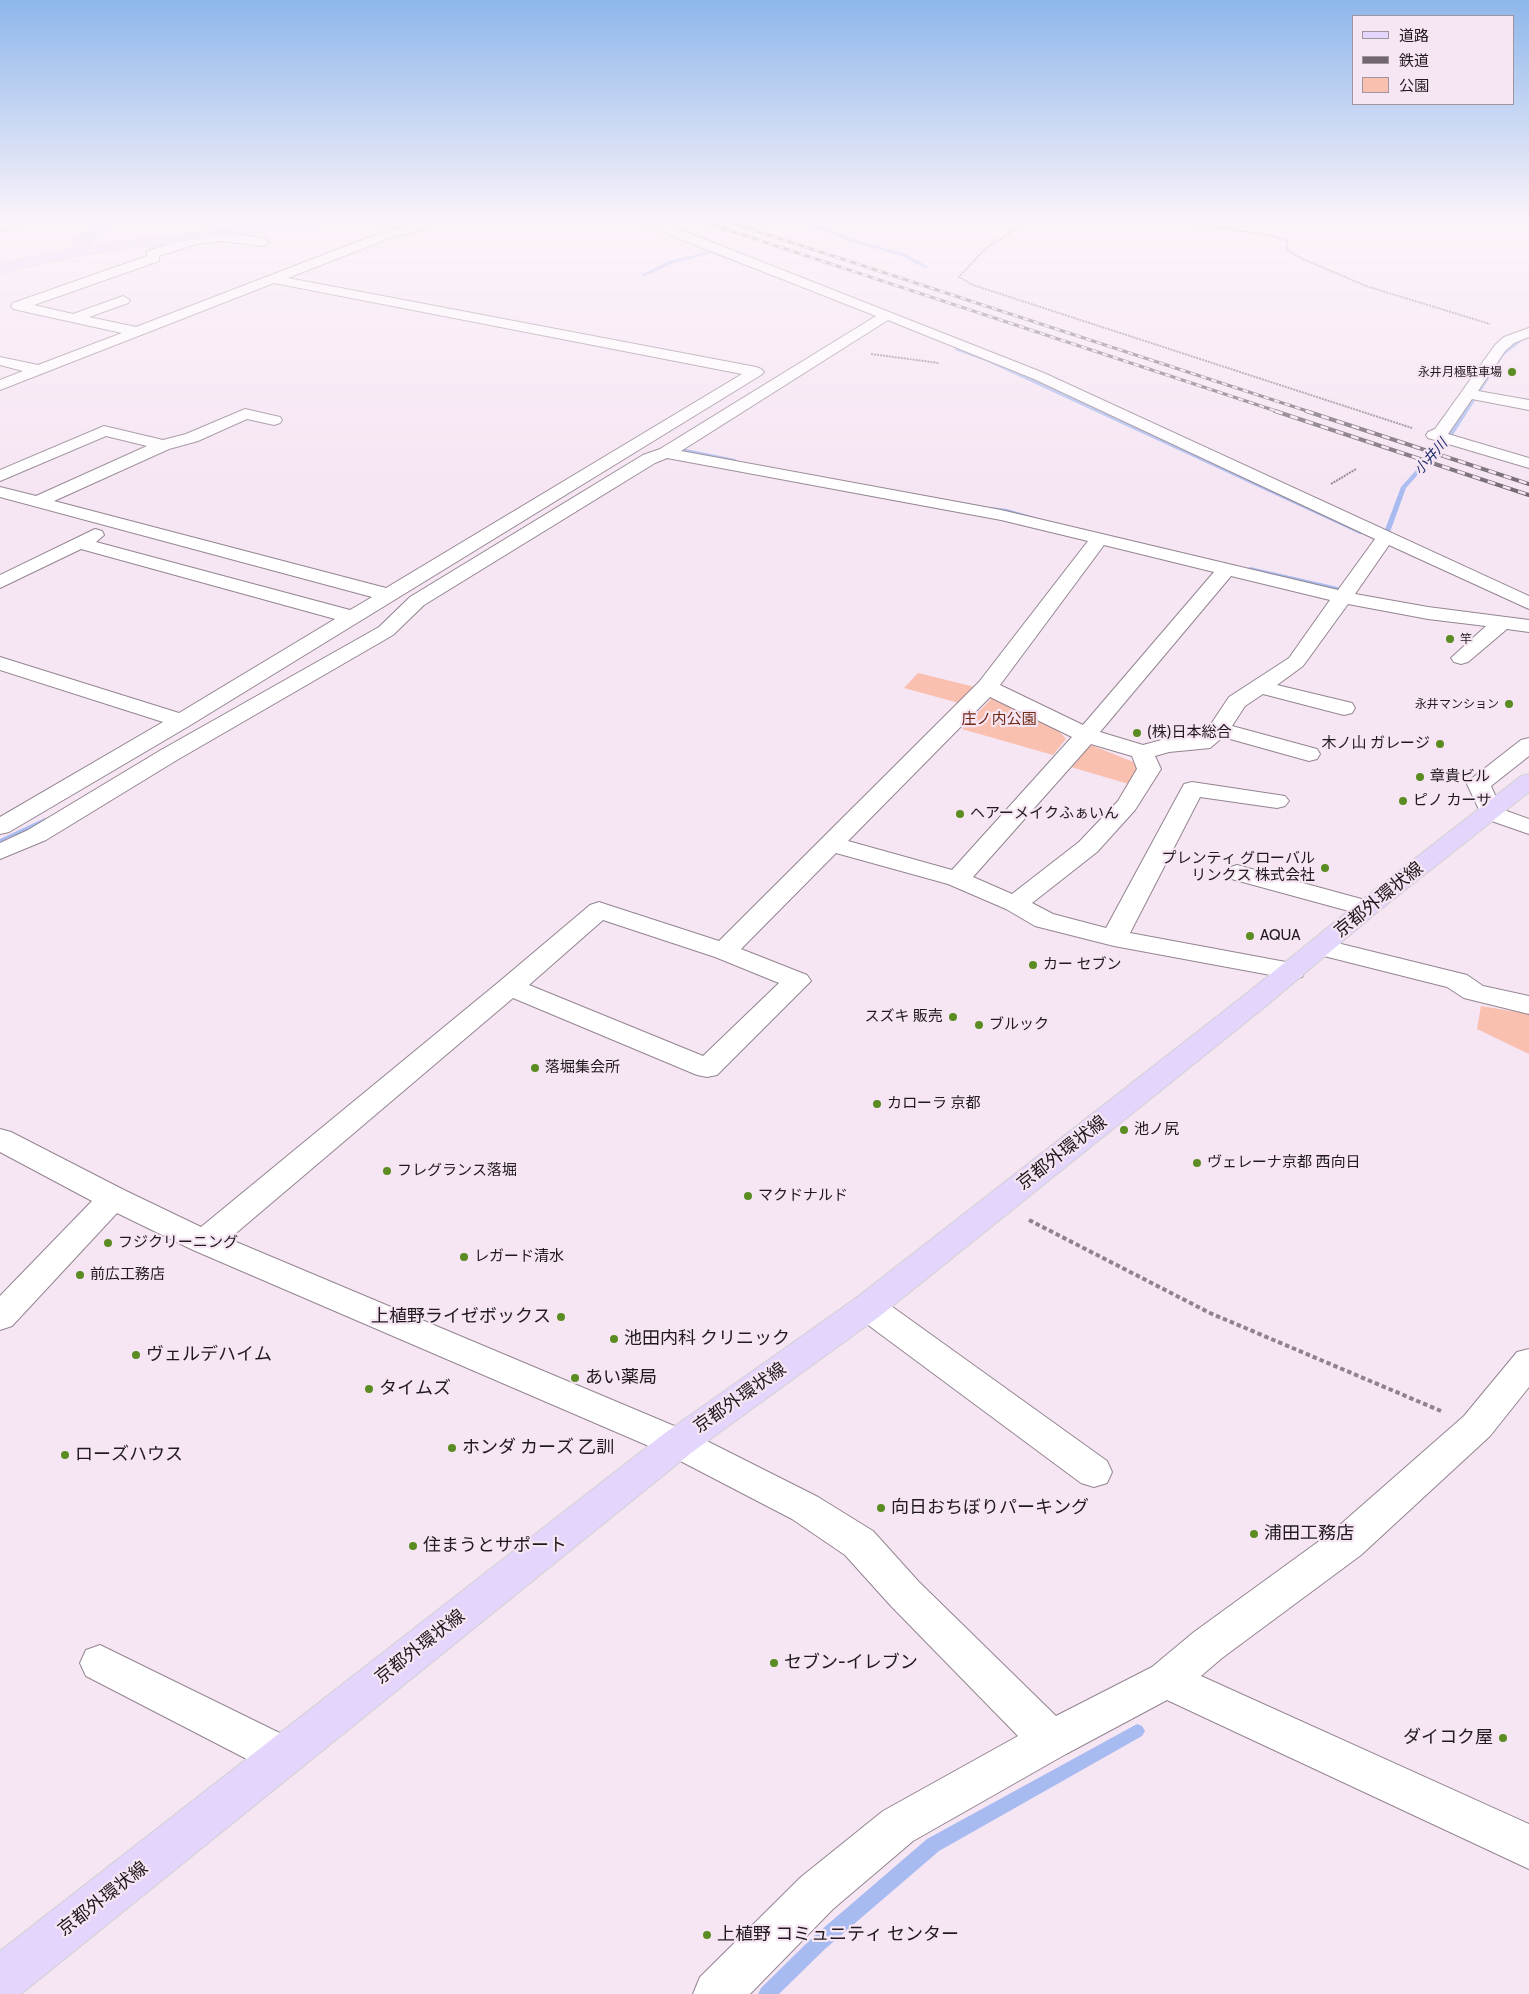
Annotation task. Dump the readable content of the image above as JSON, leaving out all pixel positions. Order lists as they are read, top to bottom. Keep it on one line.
{"streets":{"main road":["京都外環状線"]},"water":["小井川"],"parks":["庄ノ内公園"],"places":["永井月極駐車場","竿","永井マンション","(株)日本総合","木ノ山 ガレージ","章貴ビル","ピノ カーサ","ヘアーメイクふぁいん","プレンティ グローバル リンクス 株式会社","AQUA","カー セブン","スズキ 販売","ブルック","落堀集会所","カローラ 京都","池ノ尻","ヴェレーナ京都 西向日","フレグランス落堀","マクドナルド","フジクリーニング","レガード清水","前広工務店","上植野ライゼボックス","池田内科 クリニック","ヴェルデハイム","あい薬局","タイムズ","ホンダ カーズ 乙訓","ローズハウス","向日おちぼりパーキング","浦田工務店","住まうとサポート","セブン-イレブン","ダイコク屋","上植野 コミュニティ センター"],"legend":["道路","鉄道","公園"]}
